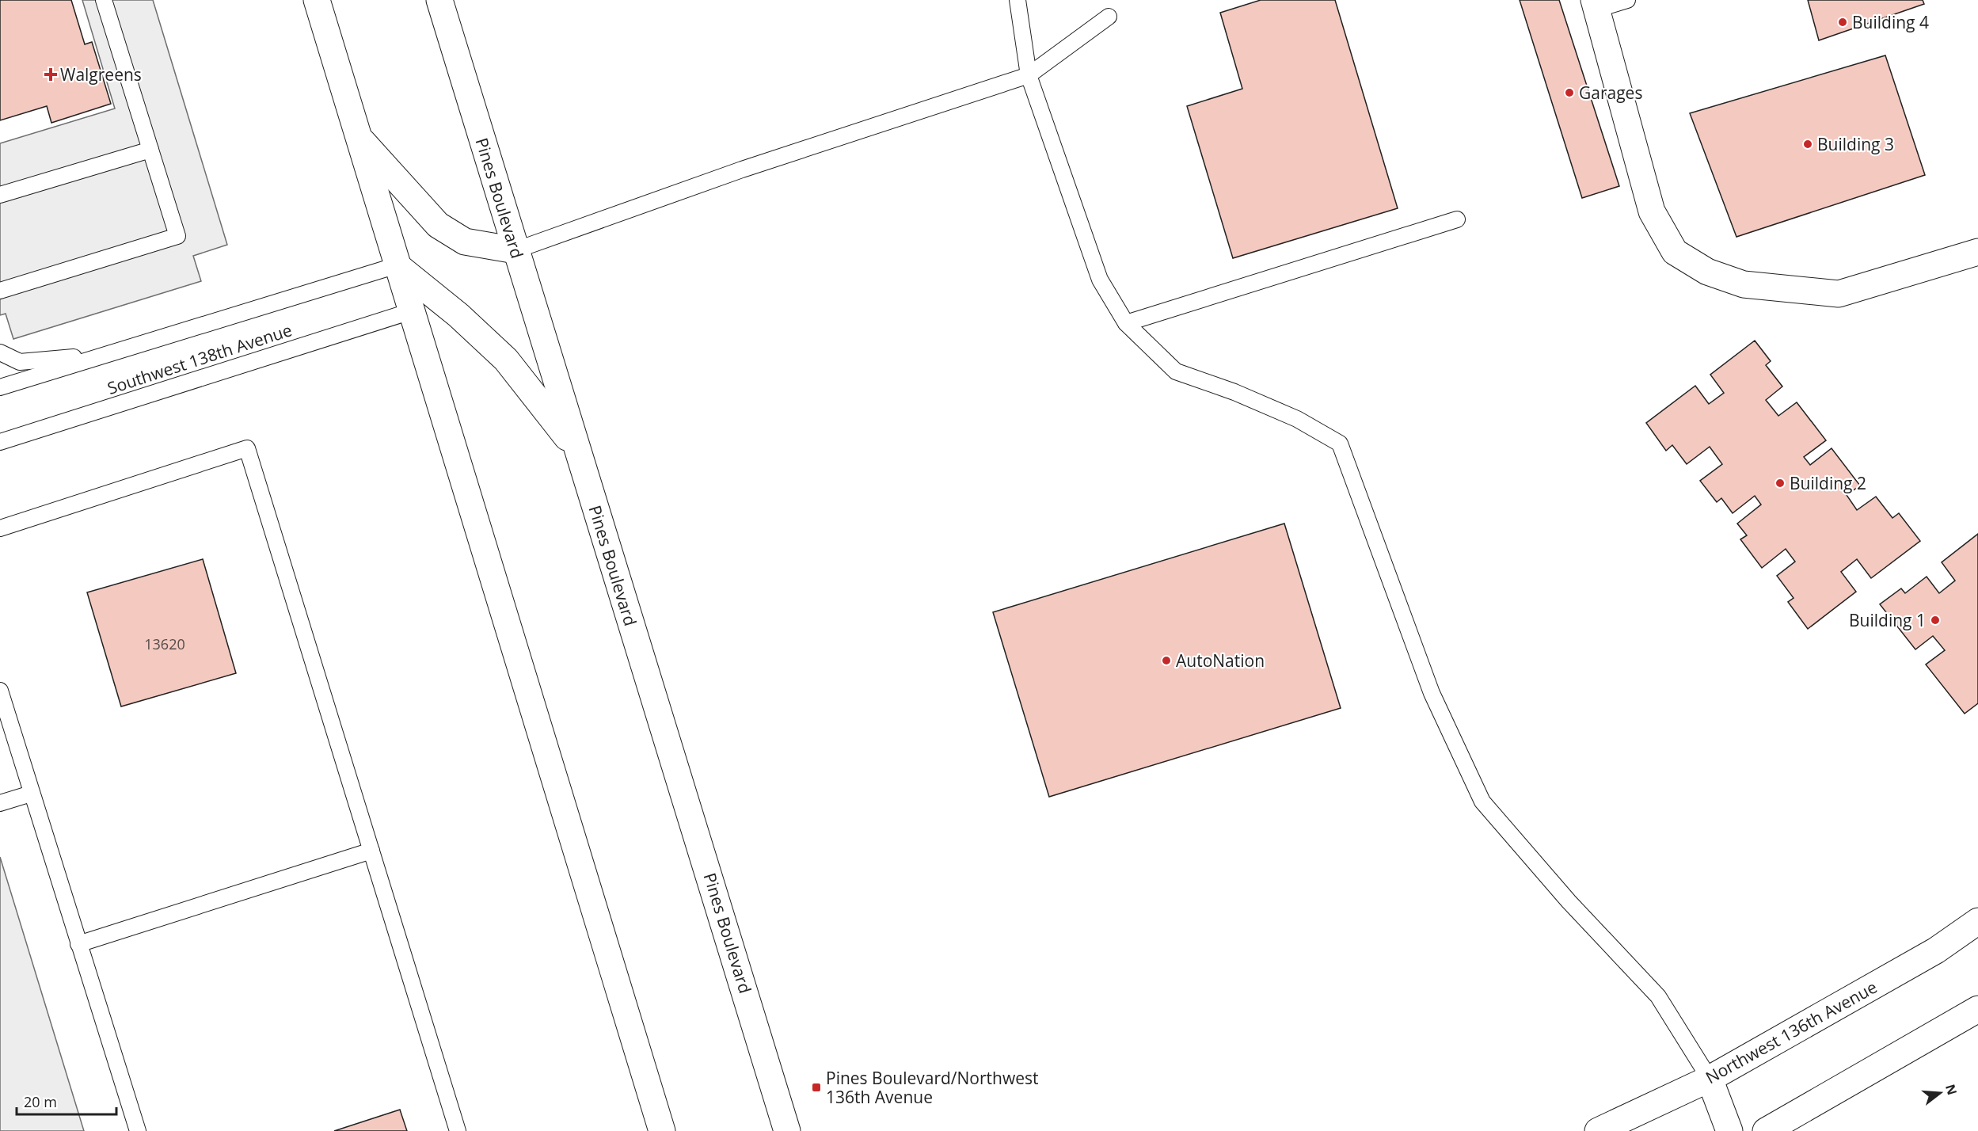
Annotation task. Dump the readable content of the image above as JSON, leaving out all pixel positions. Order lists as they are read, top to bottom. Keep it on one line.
{"streets":{"main road":["Pines Boulevard","Northwest 136th Avenue"],"lane":["Southwest 138th Avenue"]},"places":{"other":["Building 4","Garages","Building 3","Building 2","Building 1","AutoNation"],"health":["Walgreens"],"transit":["Pines Boulevard/Northwest 136th Avenue"]},"house_numbers":["13620"],"scale_bar":"20 m","north":"right"}
